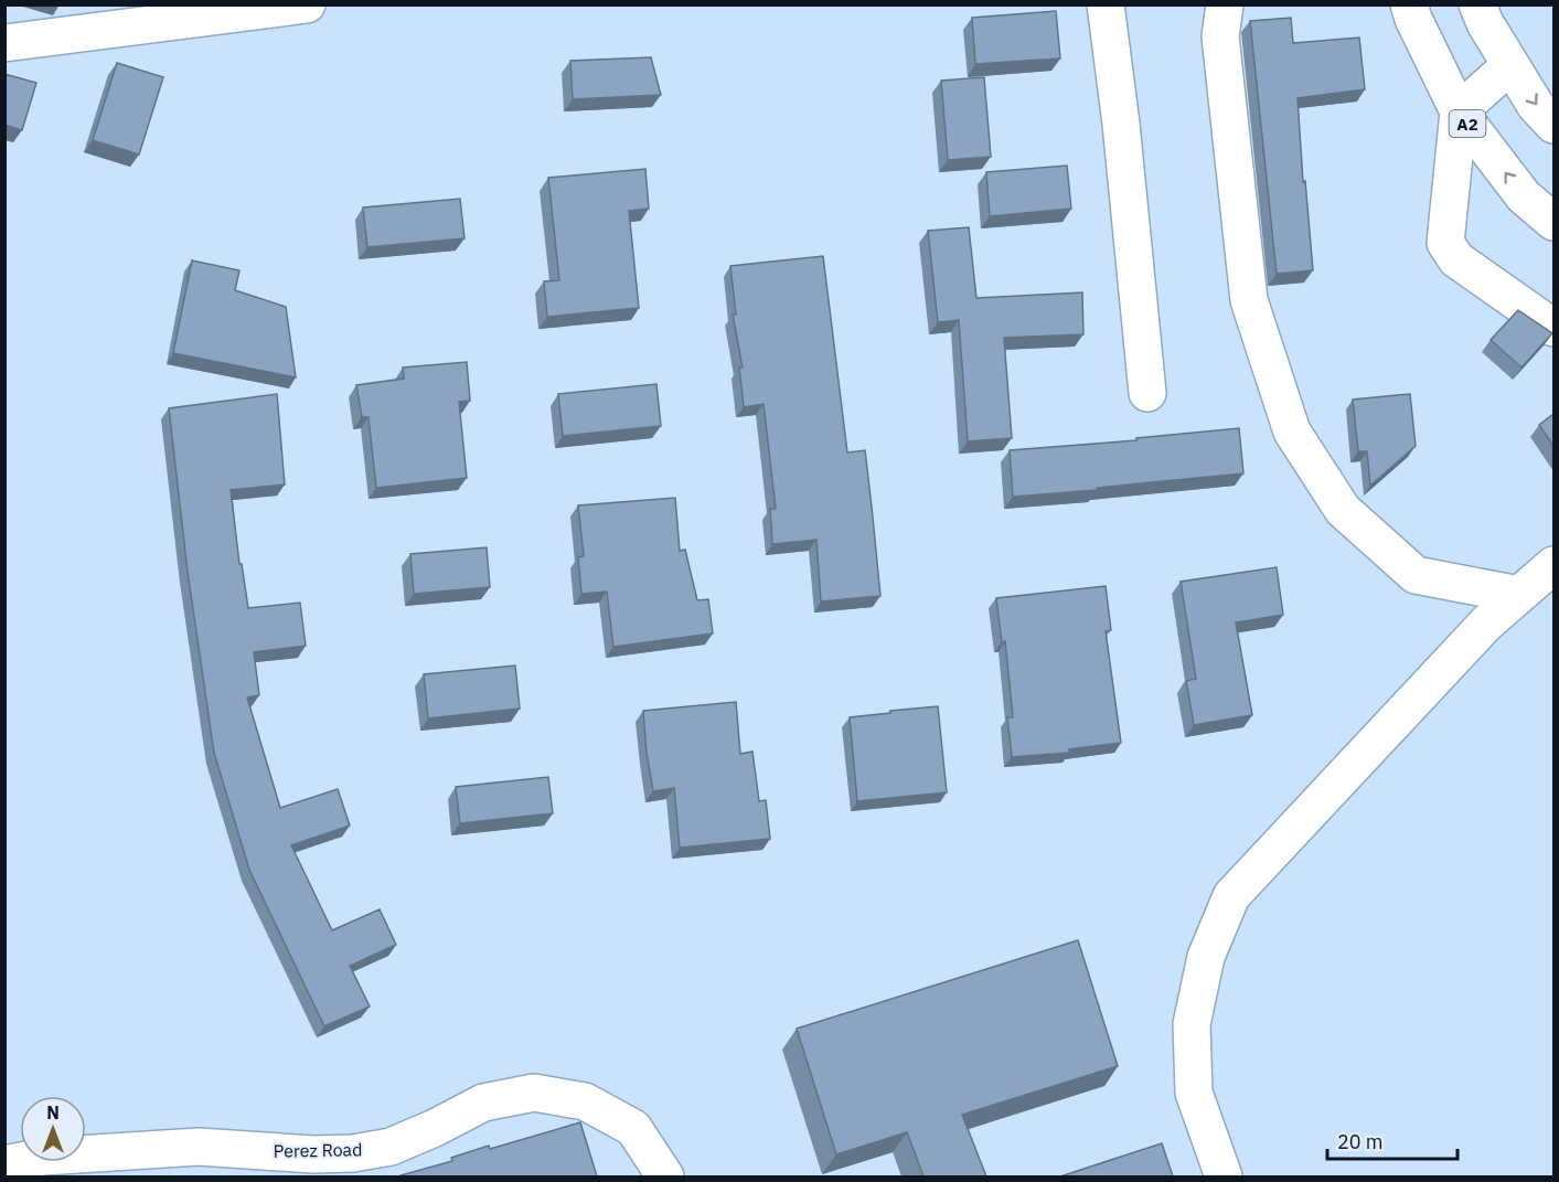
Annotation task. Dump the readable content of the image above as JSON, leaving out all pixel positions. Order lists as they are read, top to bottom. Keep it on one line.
{"streets":{"street":["A2","Perez Road"]},"scale_bar":"20 m","north":"top"}
